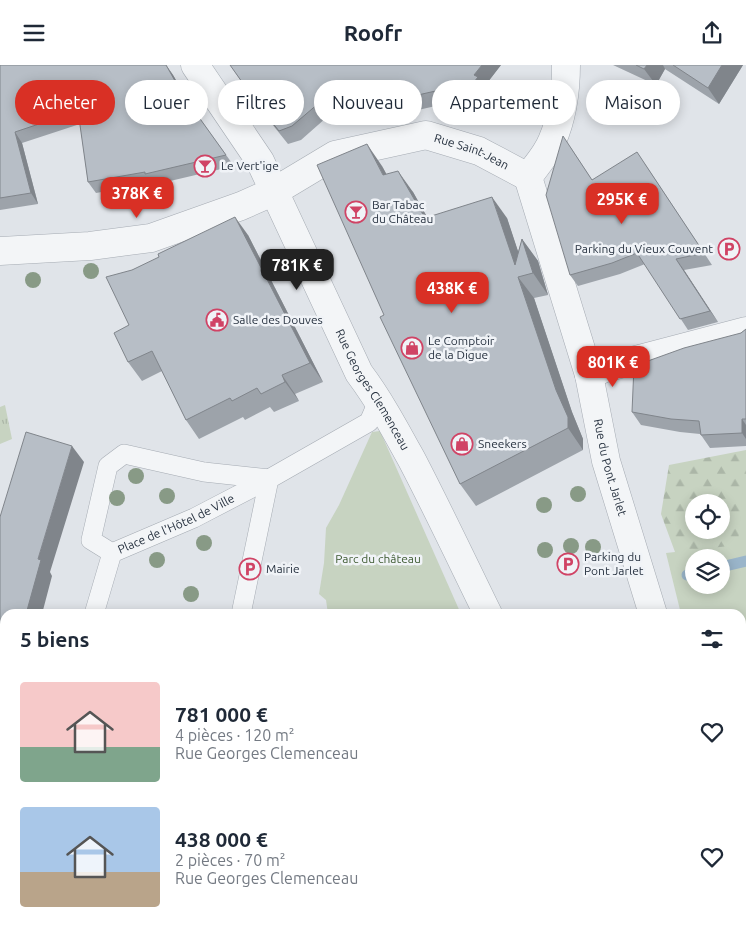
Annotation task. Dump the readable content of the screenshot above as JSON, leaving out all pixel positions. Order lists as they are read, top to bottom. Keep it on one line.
{"streets":{"street":["Rue Saint-Jean","Rue Georges Clemenceau","Rue du Pont Jarlet"],"lane":["Place de l'Hôtel de Ville"]},"crossings":[["Rue Saint-Jean","Rue Georges Clemenceau"],["Rue Saint-Jean","Rue du Pont Jarlet"],["Rue Georges Clemenceau","Place de l'Hôtel de Ville"]],"parks":["Parc du château"],"places":{"bar":["Le Vert'ige","Bar Tabac du Château"],"parking":["Parking du Vieux Couvent","Parking du Pont Jarlet","Mairie"],"public building":["Salle des Douves"],"shop":["Le Comptoir de la Digue","Sneekers"]},"page":{"header":"Roofr","chip":["Acheter","Louer","Filtres","Nouveau","Appartement","Maison"],"price":["378K €","295K €","781K €","438K €","801K €"],"heading":"5 biens","list":[{"name":"781 000 €","note":"4 pièces · 120 m² · Rue Georges Clemenceau"},{"name":"438 000 €","note":"2 pièces · 70 m² · Rue Georges Clemenceau"}]}}
